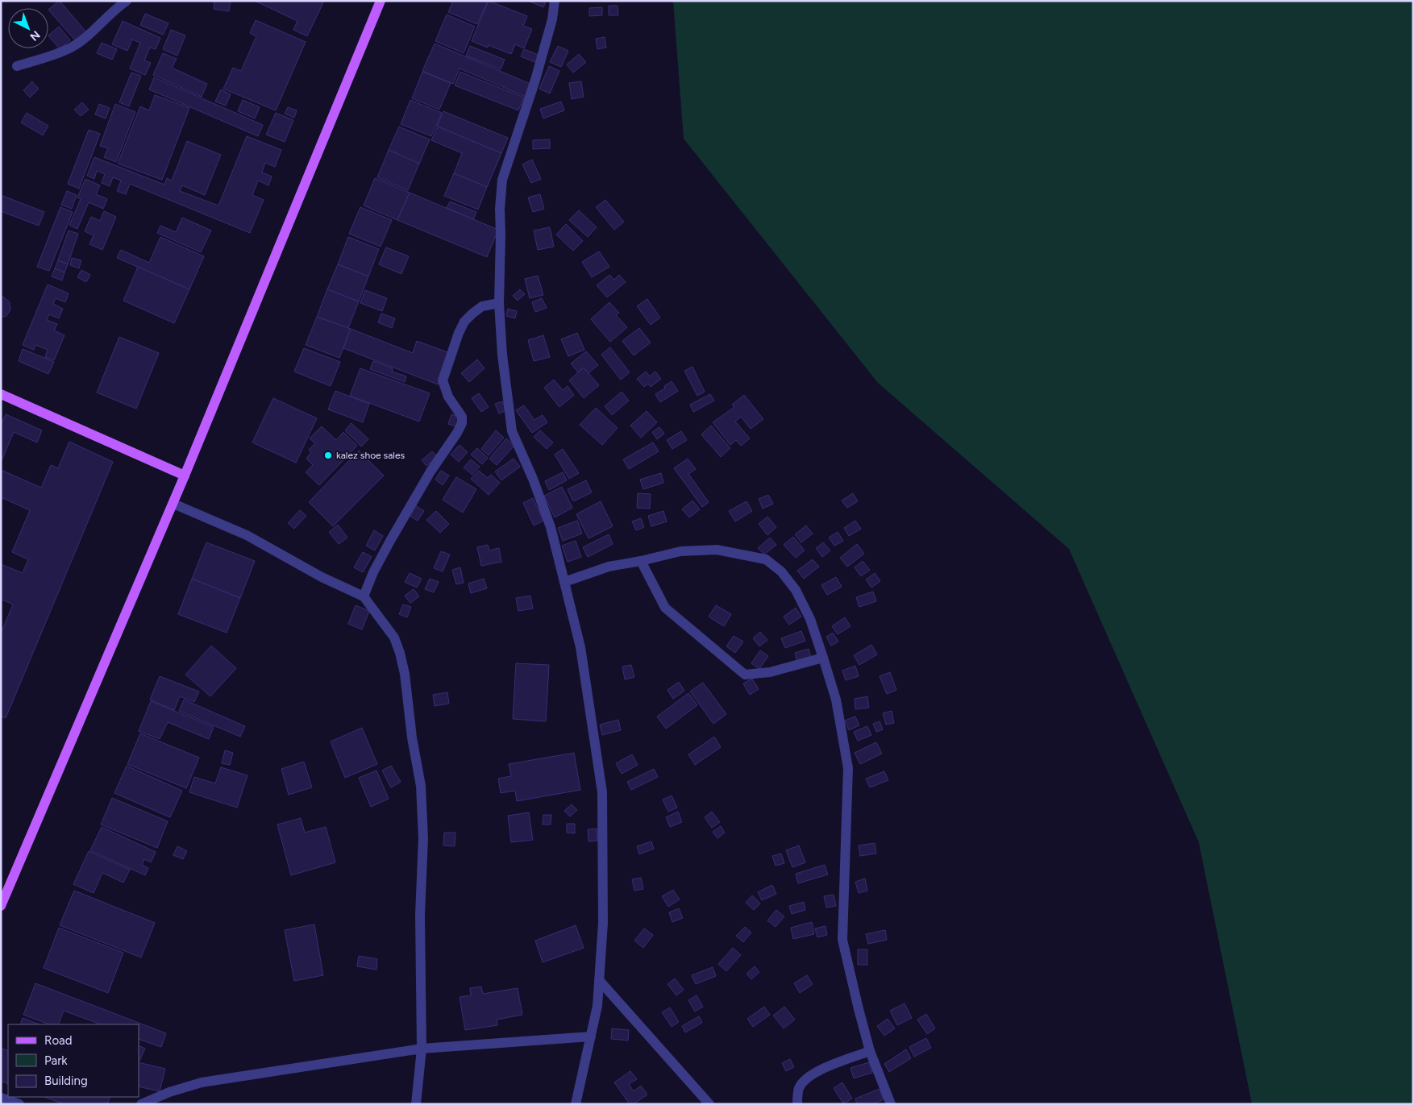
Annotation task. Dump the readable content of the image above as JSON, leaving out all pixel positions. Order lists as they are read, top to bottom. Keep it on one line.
{"places":["kalez shoe sales"],"legend":["Road","Park","Building"],"north":"bottom right"}
